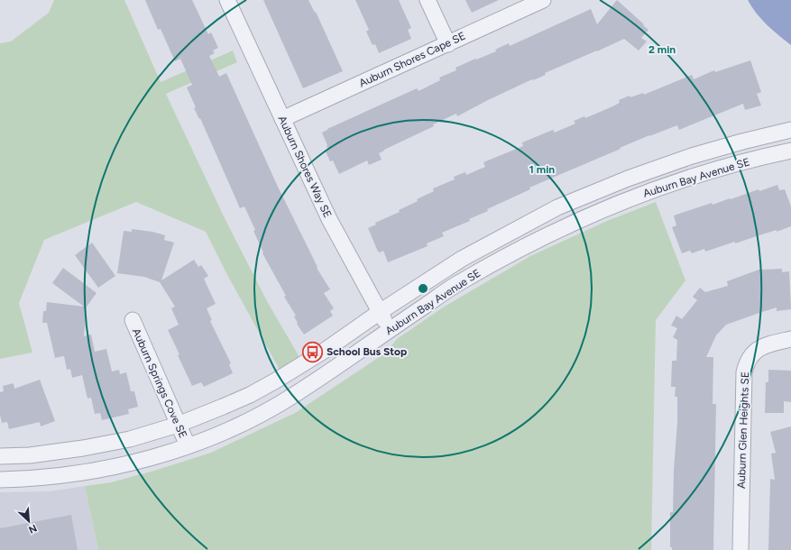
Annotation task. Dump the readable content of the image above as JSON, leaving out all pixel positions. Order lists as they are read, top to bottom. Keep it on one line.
{"streets":{"street":["Auburn Shores Cape SE","Auburn Shores Way SE","Auburn Bay Avenue SE","Auburn Springs Cove SE","Auburn Glen Heights SE"]},"crossings":[["Auburn Shores Cape SE","Auburn Shores Way SE"],["Auburn Shores Way SE","Auburn Bay Avenue SE"],["Auburn Bay Avenue SE","Auburn Springs Cove SE"]],"places":{"bus stop":["School Bus Stop"]},"north":"bottom right","rings":["2 min","1 min"]}
